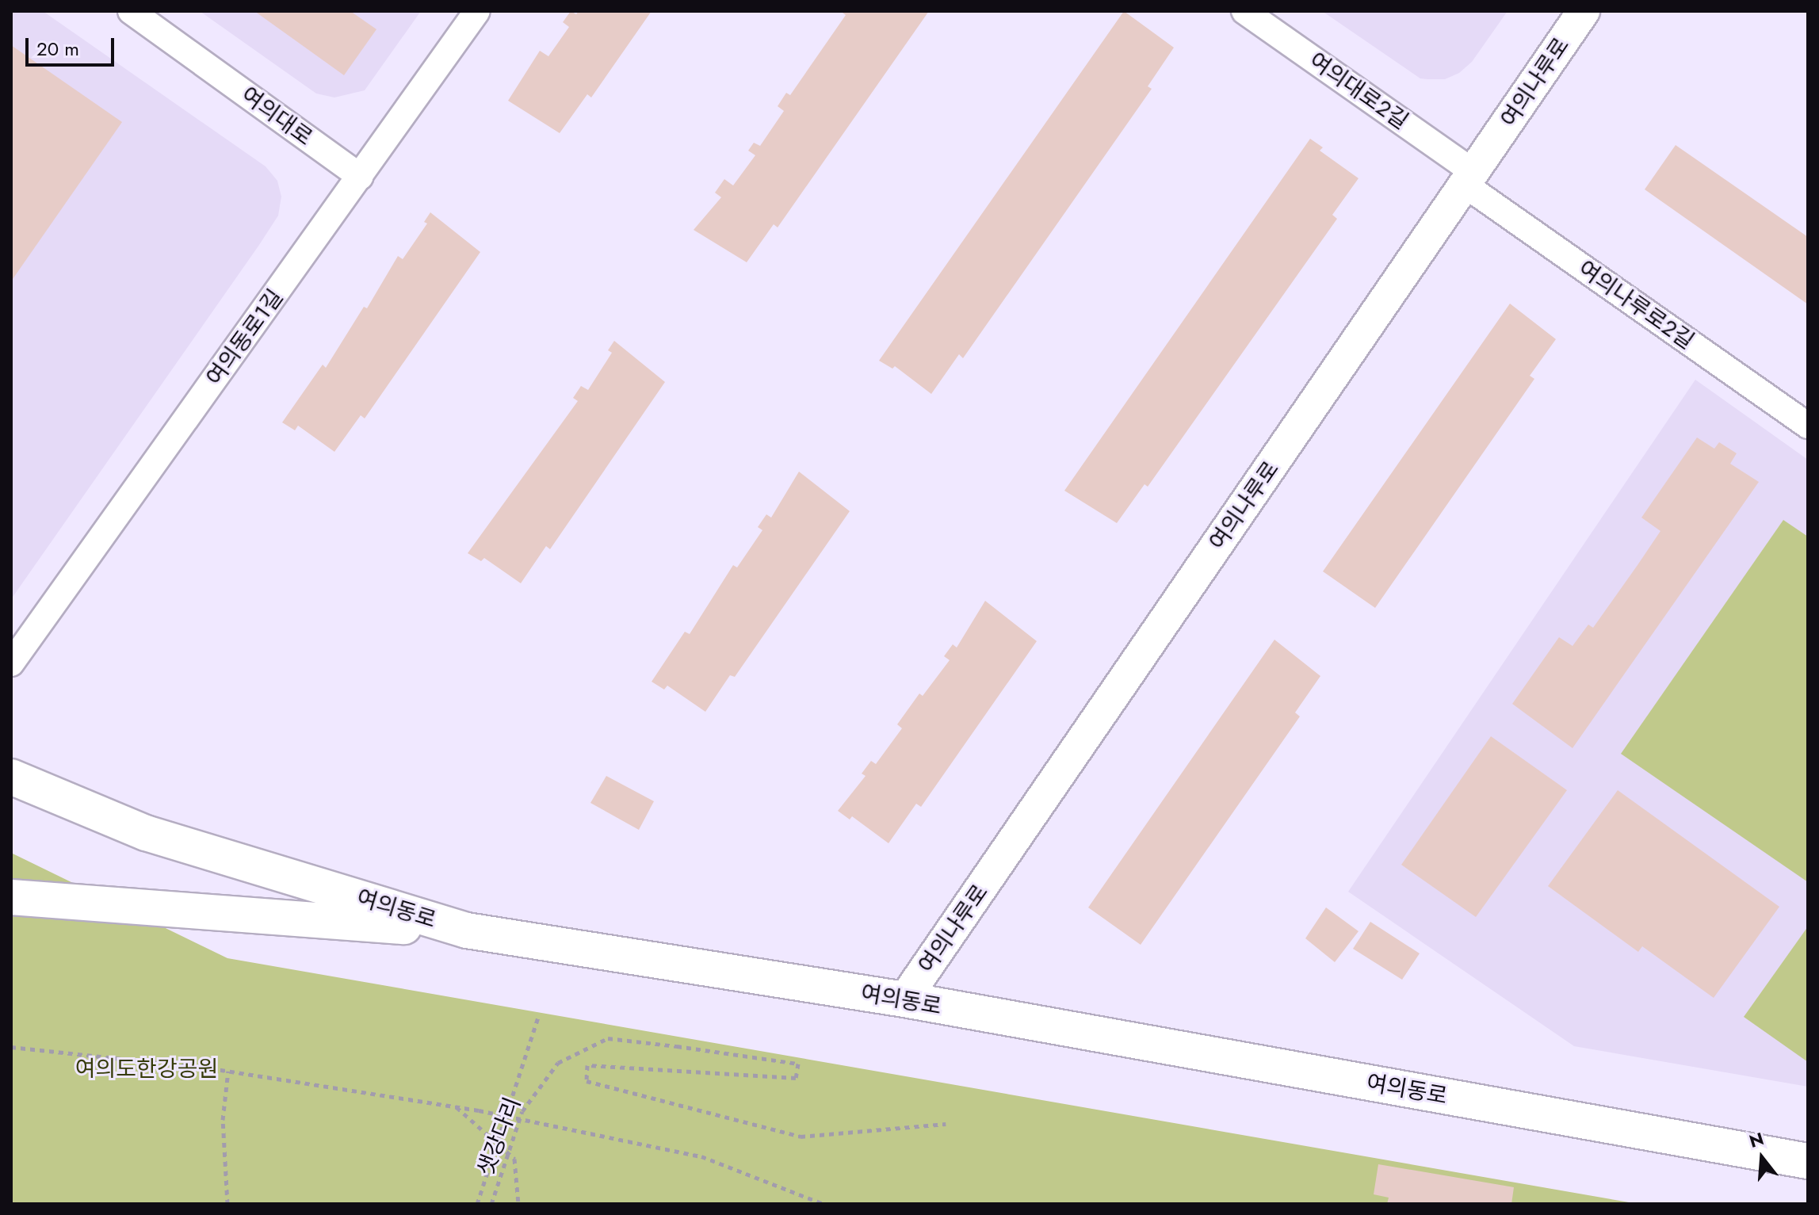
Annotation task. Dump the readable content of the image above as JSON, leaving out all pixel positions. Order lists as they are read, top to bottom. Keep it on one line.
{"streets":{"main road":["여의동로"],"street":["여의나루로","여의대로2길","여의대로","여의나루로2길","여의동로1길"],"path":["샛강다리"]},"crossings":[["여의나루로","여의대로2길"],["여의나루로","여의나루로2길"],["여의나루로","여의동로"],["여의대로2길","여의나루로2길"],["여의대로","여의동로1길"]],"parks":["여의도한강공원"],"scale_bar":"20 m","north":"top"}
